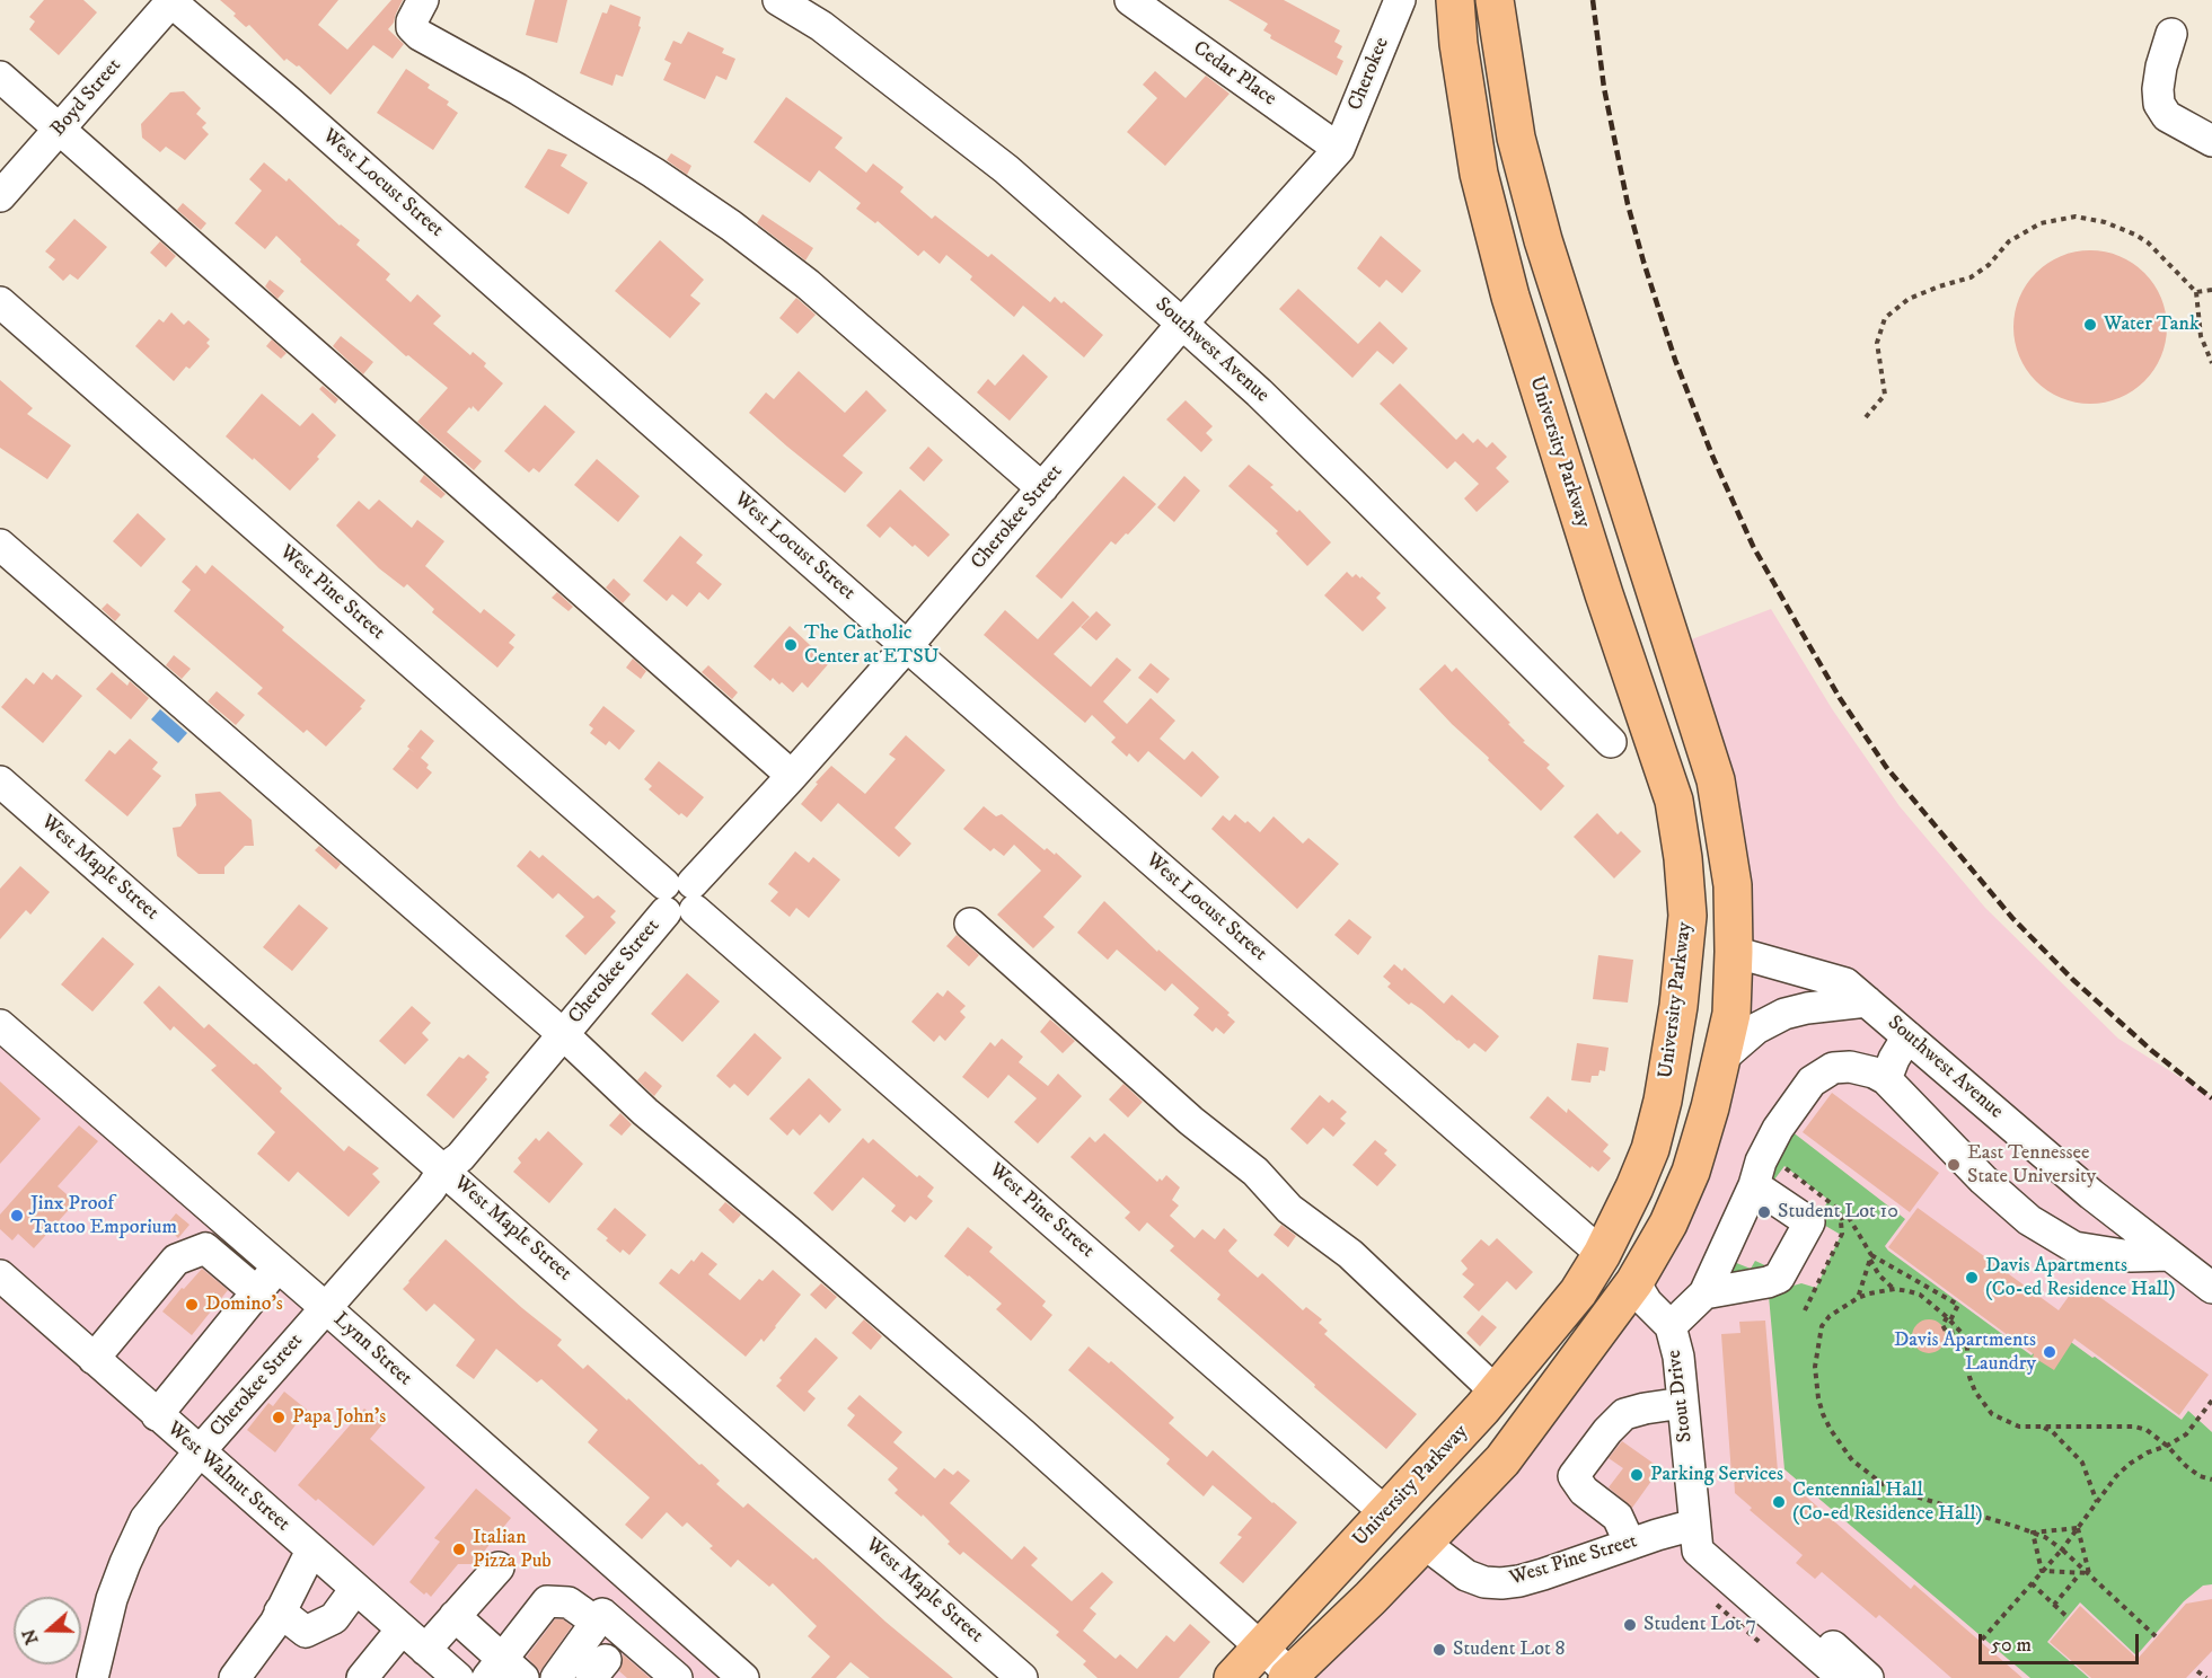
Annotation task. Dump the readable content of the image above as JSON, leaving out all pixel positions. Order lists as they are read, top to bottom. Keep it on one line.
{"streets":{"highway":["University Parkway"],"street":["Cedar Place","Cherokee","Boyd Street","West Locust Street","Southwest Avenue","Cherokee Street","West Pine Street","West Maple Street","Lynn Street","Stout Drive","West Walnut Street"]},"crossings":[["Cedar Place","Cherokee"],["Cedar Place","Cherokee Street"],["Cherokee","Cherokee Street"],["Boyd Street","West Locust Street"],["West Locust Street","University Parkway"],["West Locust Street","Cherokee Street"],["Southwest Avenue","Cherokee Street"],["University Parkway","West Pine Street"],["Cherokee Street","West Pine Street"],["Cherokee Street","West Maple Street"],["Cherokee Street","Lynn Street"],["Cherokee Street","West Walnut Street"],["West Pine Street","Stout Drive"]],"places":["Water Tank","The Catholic Center at ETSU","East Tennessee State University","Student Lot 10","Jinx Proof Tattoo Emporium","Davis Apartments (Co-ed Residence Hall)","Domino's","Davis Apartments Laundry","Papa John's","Parking Services","Centennial Hall (Co-ed Residence Hall)","Italian Pizza Pub","Student Lot 7","Student Lot 8"],"scale_bar":"50 m","north":"left"}
